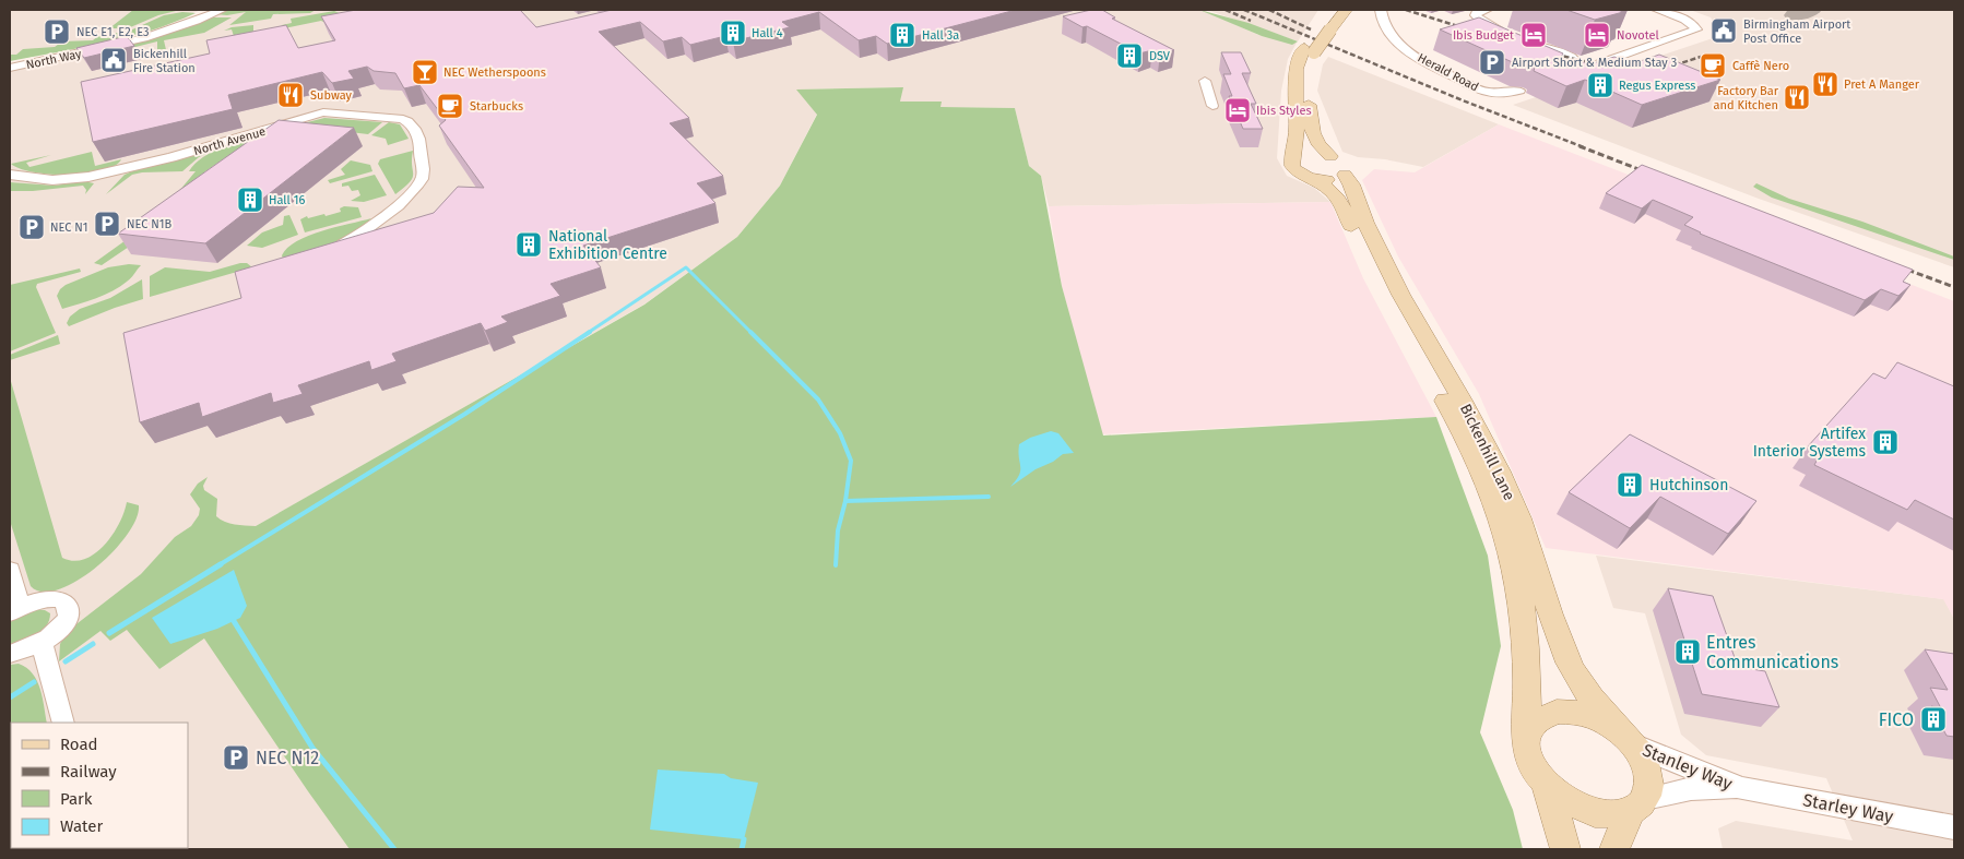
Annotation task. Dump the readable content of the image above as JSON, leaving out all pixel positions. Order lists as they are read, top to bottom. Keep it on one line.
{"streets":{"main road":["Bickenhill Lane"],"street":["North Way","Herald Road","North Avenue","Stanley Way","Starley Way"]},"crossings":[["Bickenhill Lane","Stanley Way"],["Stanley Way","Starley Way"]],"places":{"public building":["Birmingham Airport Post Office","Bickenhill Fire Station"],"parking":["NEC E1, E2, E3","Airport Short & Medium Stay 3","NEC N1B","NEC N1","NEC N12"],"building":["Hall 4","Hall 3a","DSV","Regus Express","Hall 16","National Exhibition Centre","Artifex Interior Systems","Hutchinson","Entres Communications","FICO"],"hotel":["Ibis Budget","Novotel","Ibis Styles"],"cafe":["Caffè Nero","Starbucks"],"bar":["NEC Wetherspoons"],"restaurant":["Pret A Manger","Subway","Factory Bar and Kitchen"]},"legend":["Road","Railway","Park","Water"]}
